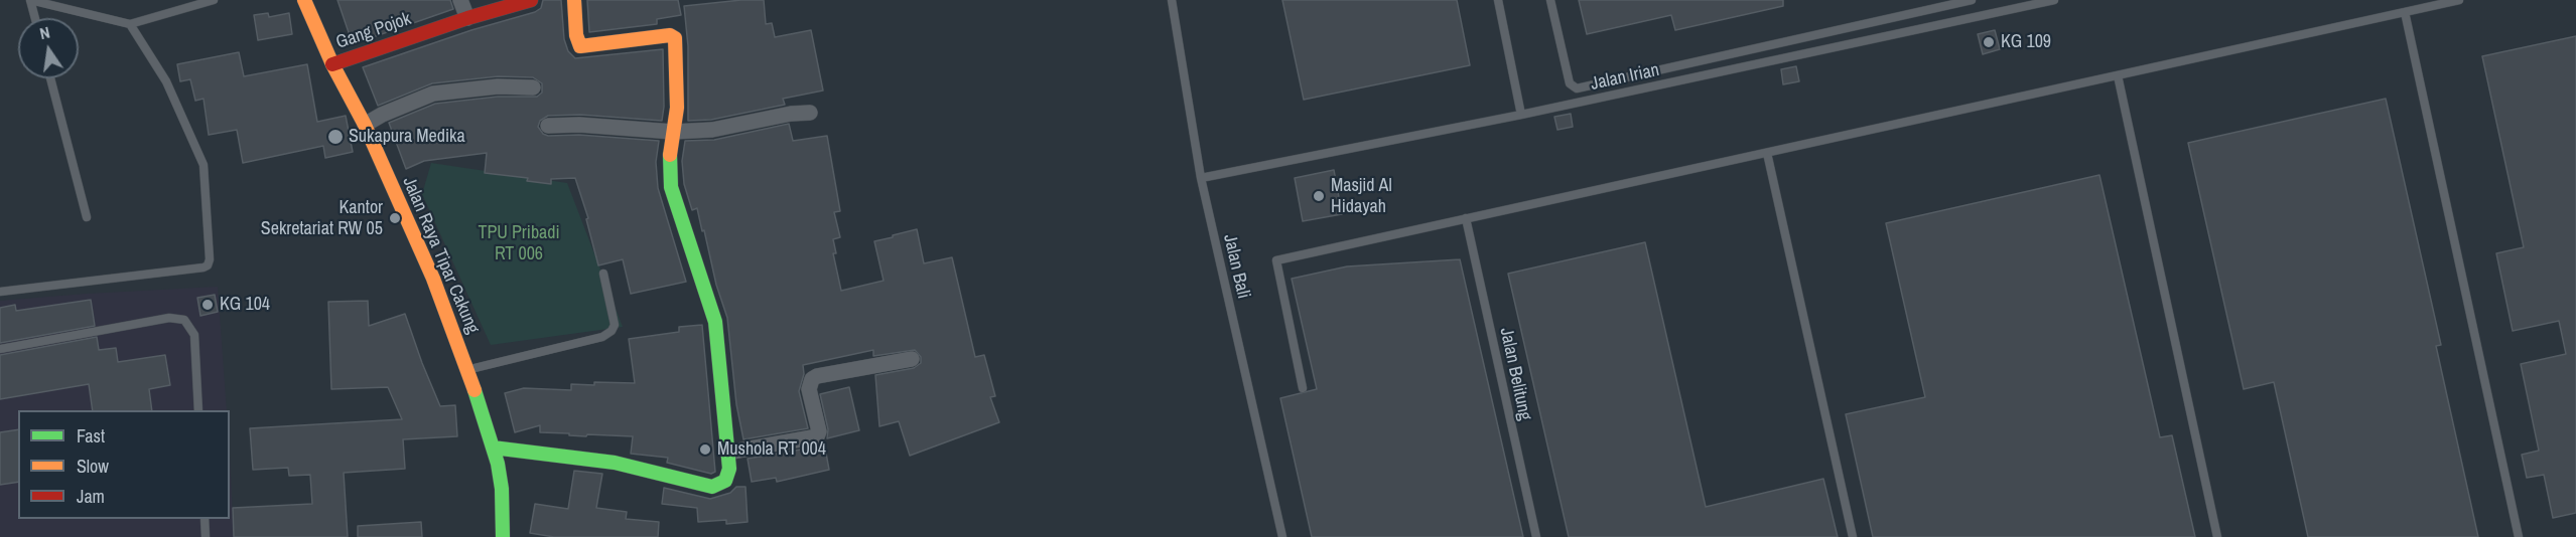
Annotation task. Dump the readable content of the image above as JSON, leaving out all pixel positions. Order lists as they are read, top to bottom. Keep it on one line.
{"streets":{"street":["Gang Pojok","Jalan Raya Tipar Cakung"],"lane":["Jalan Irian","Jalan Bali","Jalan Belitung"]},"crossings":[["Gang Pojok","Jalan Raya Tipar Cakung"],["Jalan Irian","Jalan Bali"]],"parks":["TPU Pribadi RT 006"],"places":["KG 109","Sukapura Medika","Masjid Al Hidayah","Kantor Sekretariat RW 05","KG 104","Mushola RT 004"],"legend":["Fast","Slow","Jam"],"north":"top"}
